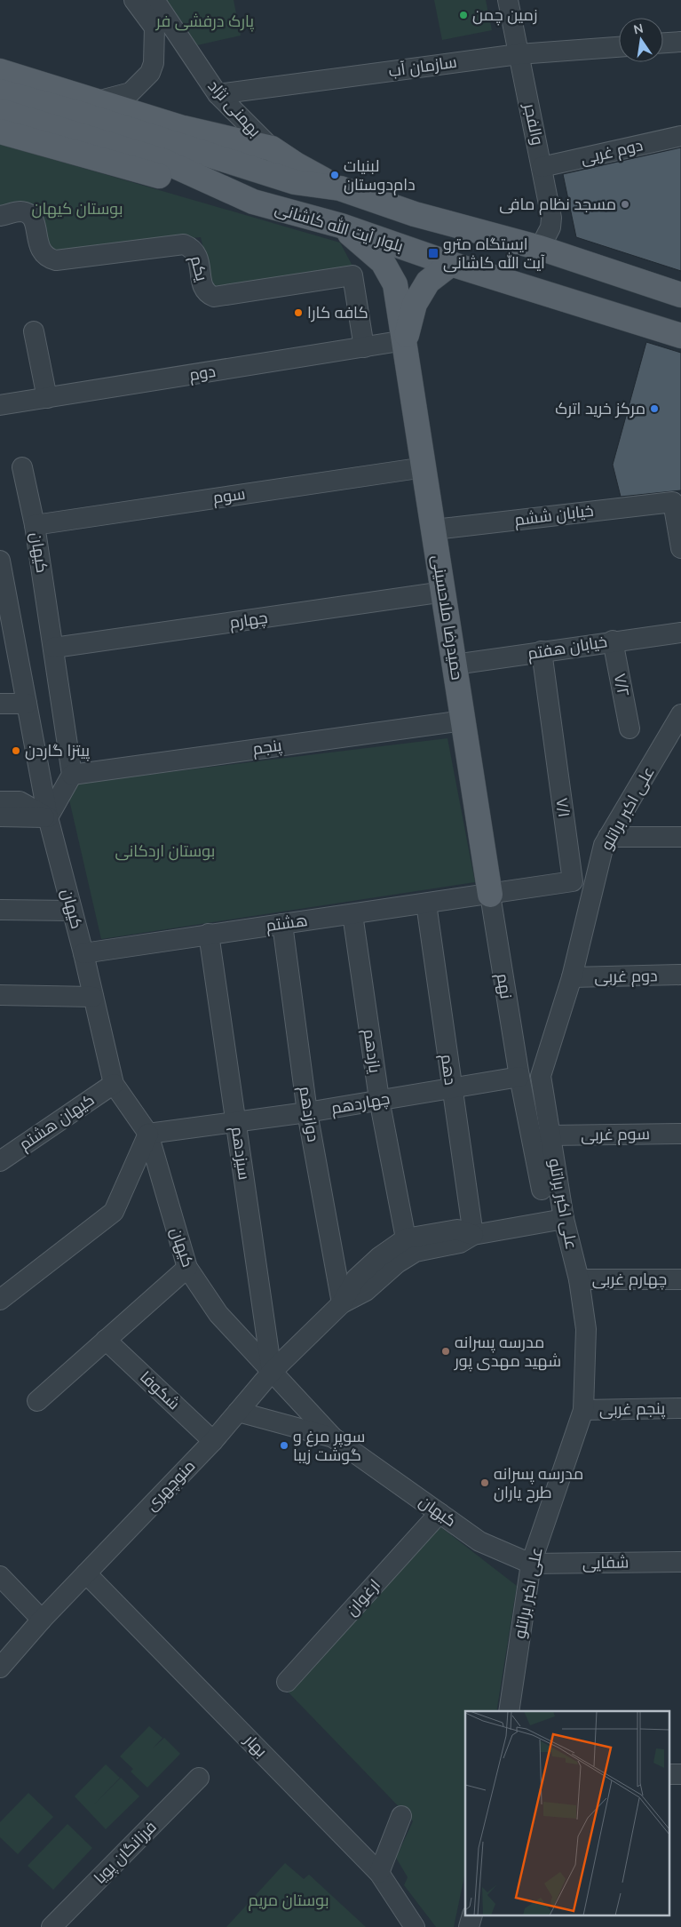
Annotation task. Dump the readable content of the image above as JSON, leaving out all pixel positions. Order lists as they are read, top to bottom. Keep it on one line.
{"streets":{"main road":["بلوار آیت الله کاشانی","حمیدرضا ملاحسینی"],"street":["سازمان آب","بهمنی نژاد","والفجر","دوم غربی","یکم","دوم","سوم","خیابان ششم","کیهان","چهارم","خیابان هفتم","۷/۲","پنجم","۷/۱","علی اکبر براتلو","هشتم","نهم","یازدهم","دهم","چهاردهم","دوازدهم","کیهان هشتم","سوم غربی","سیزدهم","چهارم غربی","شکوفا","پنجم غربی","منوچهری","شفایی","ارغوان","بهار","فرزانگان پویا"]},"crossings":[["سازمان آب","بهمنی نژاد"],["سازمان آب","والفجر"],["والفجر","دوم غربی"],["والفجر","بلوار آیت الله کاشانی"],["دوم غربی","علی اکبر براتلو"],["بلوار آیت الله کاشانی","حمیدرضا ملاحسینی"],["یکم","دوم"],["دوم","حمیدرضا ملاحسینی"],["سوم","کیهان"],["سوم","حمیدرضا ملاحسینی"],["خیابان ششم","حمیدرضا ملاحسینی"],["کیهان","چهارم"],["کیهان","پنجم"],["کیهان","علی اکبر براتلو"],["کیهان","هشتم"],["کیهان","چهاردهم"],["کیهان","کیهان هشتم"],["کیهان","سیزدهم"],["کیهان","منوچهری"],["کیهان","شفایی"],["کیهان","ارغوان"],["حمیدرضا ملاحسینی","چهارم"],["حمیدرضا ملاحسینی","خیابان هفتم"],["حمیدرضا ملاحسینی","پنجم"],["حمیدرضا ملاحسینی","۷/۱"],["حمیدرضا ملاحسینی","هشتم"],["حمیدرضا ملاحسینی","نهم"],["خیابان هفتم","۷/۲"],["خیابان هفتم","۷/۱"],["۷/۱","هشتم"],["۷/۱","نهم"],["علی اکبر براتلو","سوم غربی"],["علی اکبر براتلو","چهارم غربی"],["علی اکبر براتلو","پنجم غربی"],["علی اکبر براتلو","منوچهری"],["علی اکبر براتلو","شفایی"],["هشتم","نهم"],["هشتم","یازدهم"],["هشتم","دهم"],["هشتم","دوازدهم"],["هشتم","سیزدهم"],["نهم","چهاردهم"],["یازدهم","چهاردهم"],["یازدهم","منوچهری"],["دهم","چهاردهم"],["دهم","منوچهری"],["چهاردهم","دوازدهم"],["چهاردهم","سیزدهم"],["دوازدهم","منوچهری"],["سیزدهم","منوچهری"],["شکوفا","منوچهری"],["منوچهری","بهار"]],"parks":["پارک درفشی فر","بوستان کیهان","بوستان اردکانی","بوستان مریم"],"places":{"other":["زمین چمن","لبنیات دام‌دوستان","مسجد نظام مافی","کافه کارا","مرکز خرید اترک","پیتزا گاردن","مدرسه پسرانه شهید مهدی پور","سوپر مرغ و گوشت زیبا","مدرسه پسرانه طرح یاران"],"transit":["ایستگاه مترو آیت الله کاشانی"]},"north":"top"}
